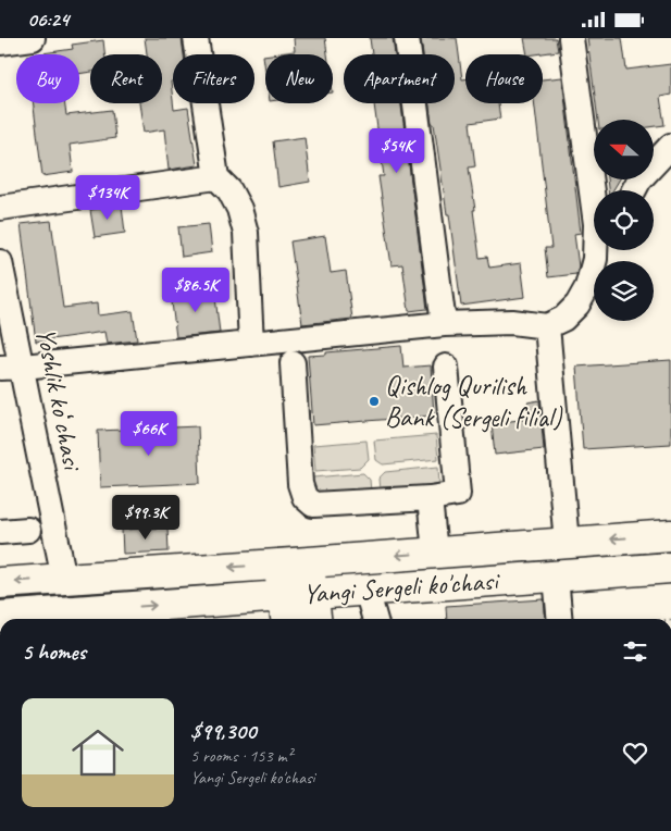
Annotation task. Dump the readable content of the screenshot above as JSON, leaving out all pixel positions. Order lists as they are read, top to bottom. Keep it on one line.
{"streets":{"main road":["Yangi Sergeli ko'chasi"],"street":["Yoshlik koʻchasi"]},"crossings":[["Yoshlik koʻchasi","Yangi Sergeli ko'chasi"]],"places":["Qishlog Qurilish Bank (Sergeli filial)"],"north":"left","page":{"status":"06:24","chip":["Buy","Rent","Filters","New","Apartment","House"],"price":["$54K","$134K","$86.5K","$66K","$99.3K"],"heading":"5 homes","list":[{"name":"$99,300","note":"5 rooms · 153 m² · Yangi Sergeli ko'chasi"}]}}
